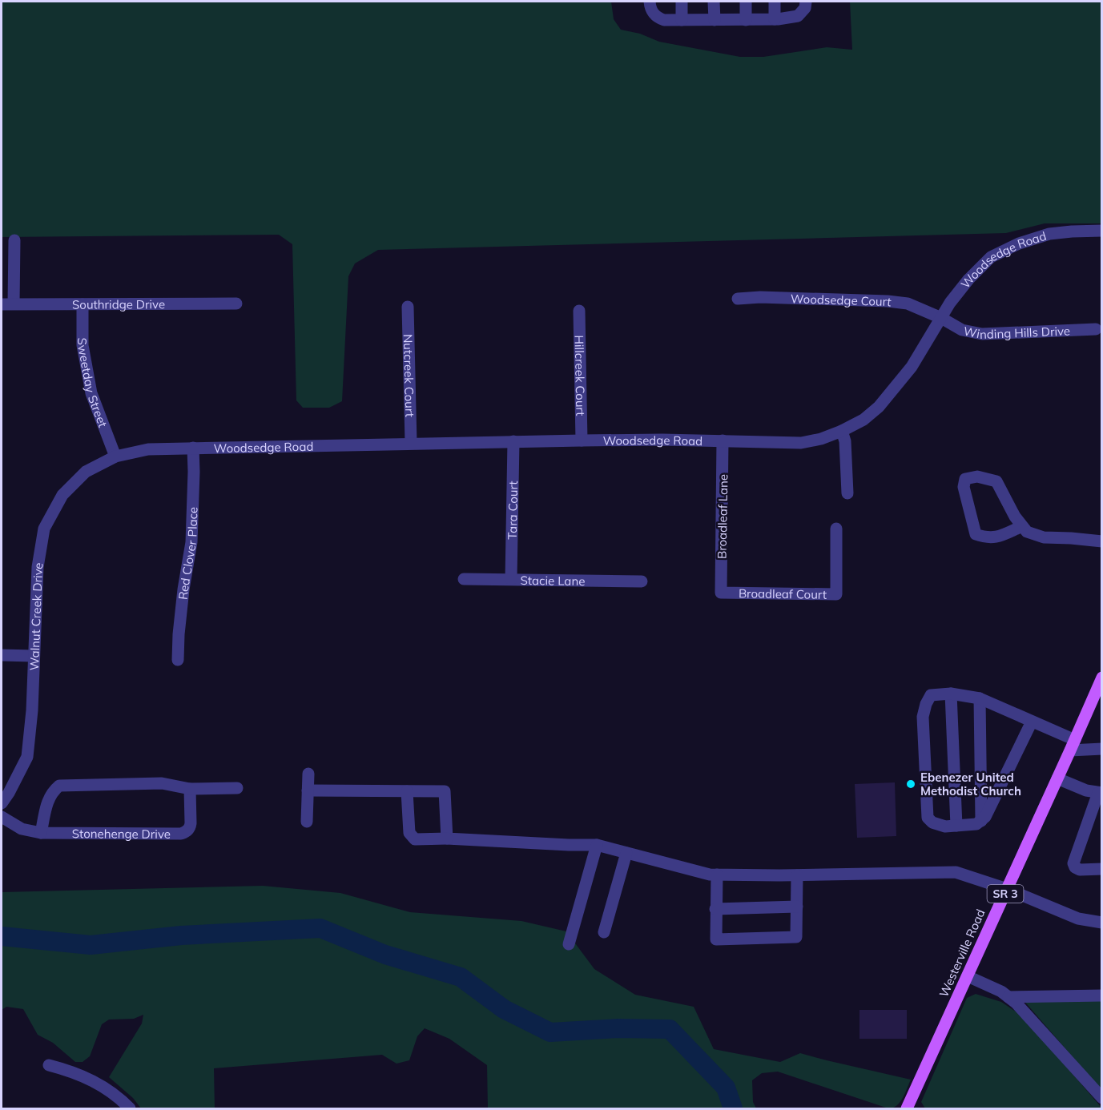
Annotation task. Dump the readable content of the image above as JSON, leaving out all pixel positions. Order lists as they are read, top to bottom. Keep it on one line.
{"streets":{"main road":["SR 3","Westerville Road"],"street":["Woodsedge Road","Woodsedge Court","Southridge Drive","Winding Hills Drive","Nutcreek Court","Hillcreek Court","Sweetday Street","Tara Court","Broadleaf Lane","Red Clover Place","Stacie Lane","Broadleaf Court","Walnut Creek Drive","Stonehenge Drive"]},"crossings":[["Woodsedge Road","Woodsedge Court"],["Woodsedge Road","Winding Hills Drive"],["Woodsedge Road","Nutcreek Court"],["Woodsedge Road","Hillcreek Court"],["Woodsedge Road","Sweetday Street"],["Woodsedge Road","Tara Court"],["Woodsedge Road","Broadleaf Lane"],["Woodsedge Road","Red Clover Place"],["Woodsedge Road","Walnut Creek Drive"],["Woodsedge Court","Winding Hills Drive"],["Southridge Drive","Sweetday Street"],["Sweetday Street","Walnut Creek Drive"],["Tara Court","Stacie Lane"],["Broadleaf Lane","Broadleaf Court"]],"places":["Ebenezer United Methodist Church"]}
